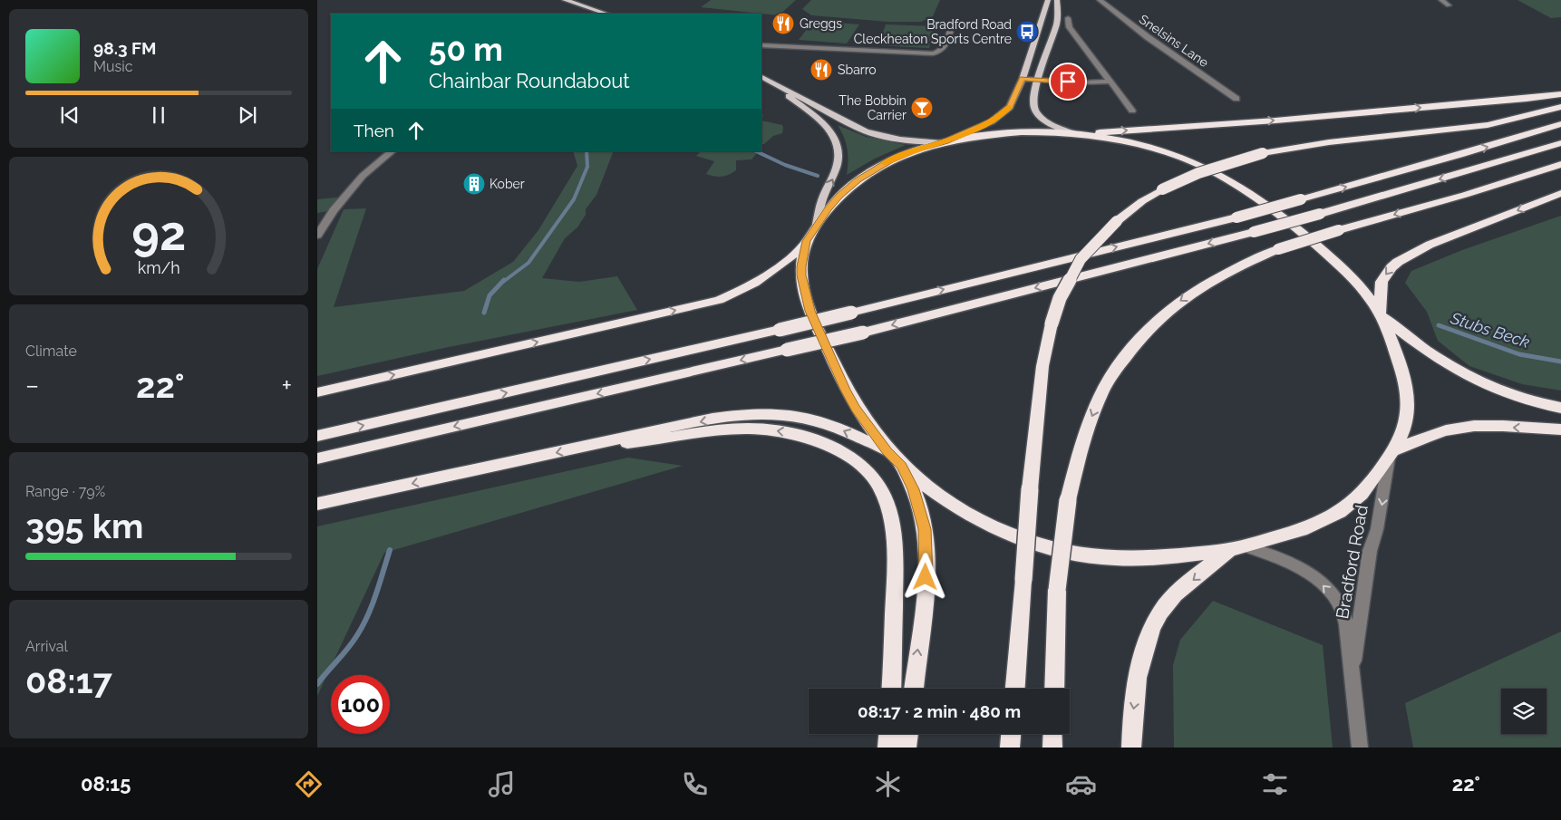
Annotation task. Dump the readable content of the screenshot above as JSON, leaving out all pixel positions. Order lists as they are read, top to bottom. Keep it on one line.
{"streets":{"street":["Snelsins Lane","Bradford Road"]},"water":["Stubs Beck"],"places":{"restaurant":["Greggs","Sbarro"],"bus stop":["Bradford Road Cleckheaton Sports Centre"],"bar":["The Bobbin Carrier"],"building":["Kober"]},"page":{"turn":["50 m","Chainbar Roundabout"],"song":["98.3 FM","Music"],"then":"Then","tile":["Climate",["Range · 79%","395 km"],["Arrival","08:17"]],"heat":["−","22°","+"],"limit":"100","trip":"08:17 · 2 min · 480 m","tabs":["08:15","22°"],"gauge":["92","km/h"]}}
